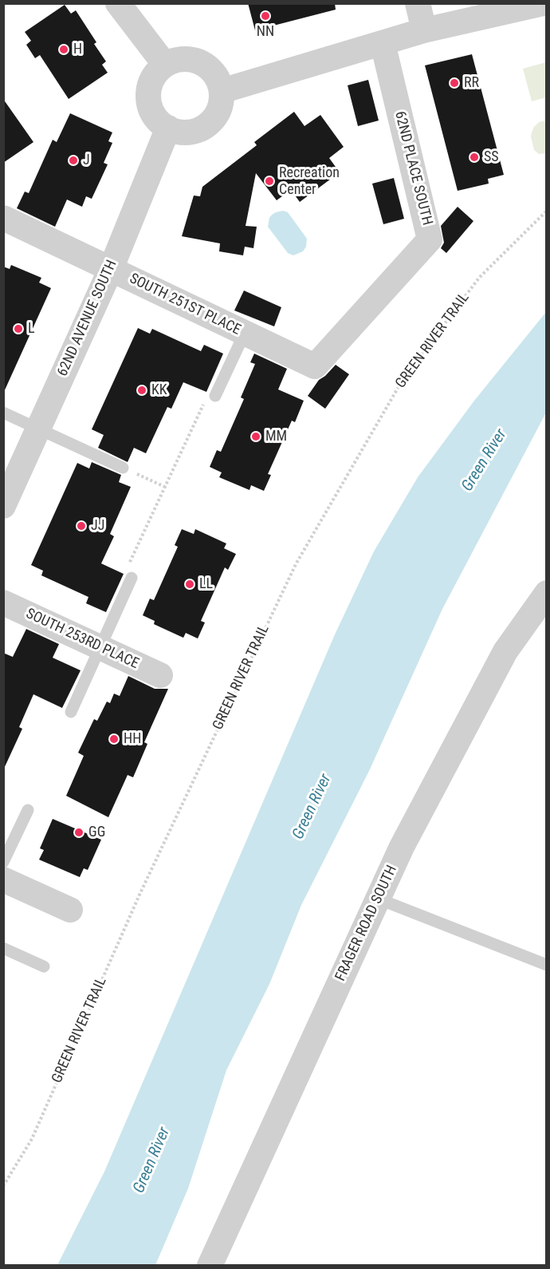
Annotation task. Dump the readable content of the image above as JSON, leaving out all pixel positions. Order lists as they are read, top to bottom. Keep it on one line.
{"streets":{"street":["62ND PLACE SOUTH","SOUTH 251ST PLACE","62ND AVENUE SOUTH","SOUTH 253RD PLACE","FRAGER ROAD SOUTH"],"path":["GREEN RIVER TRAIL"]},"crossings":[["62ND PLACE SOUTH","SOUTH 251ST PLACE"],["SOUTH 251ST PLACE","62ND AVENUE SOUTH"]],"water":["Green River"],"places":["NN","H","RR","SS","J","Recreation Center","L","KK","MM","JJ","LL","HH","GG"]}
